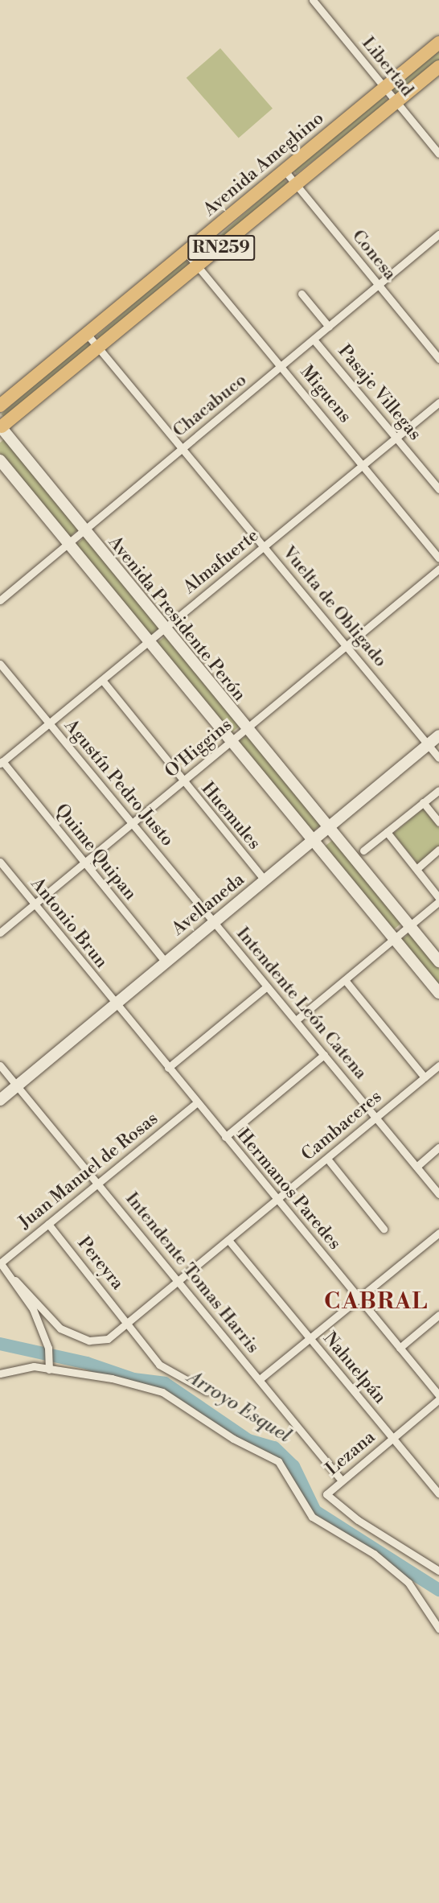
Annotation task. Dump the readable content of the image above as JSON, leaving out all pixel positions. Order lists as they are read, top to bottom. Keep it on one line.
{"streets":{"highway":["Avenida Ameghino","RN259"],"street":["Libertad","Conesa","Pasaje Villegas","Miguens","Chacabuco","Almafuerte","Vuelta de Obligado","Avenida Presidente Perón","O'Higgins","Agustín Pedro Justo","Huemules","Quime Quipan","Avellaneda","Antonio Brun","Intendente León Catena","Cambaceres","Juan Manuel de Rosas","Hermanos Paredes","Pereyra","Intendente Tomas Harris","Nahuelpán","Lezana"]},"crossings":[["Libertad","Avenida Ameghino"],["Avenida Ameghino","Conesa"],["Avenida Ameghino","Miguens"],["Avenida Ameghino","Vuelta de Obligado"],["Avenida Ameghino","Avenida Presidente Perón"],["Conesa","Chacabuco"],["Pasaje Villegas","Chacabuco"],["Pasaje Villegas","Almafuerte"],["Miguens","Chacabuco"],["Miguens","Almafuerte"],["Chacabuco","Vuelta de Obligado"],["Chacabuco","Avenida Presidente Perón"],["Almafuerte","Vuelta de Obligado"],["Almafuerte","Avenida Presidente Perón"],["Almafuerte","Agustín Pedro Justo"],["Almafuerte","Huemules"],["Almafuerte","Quime Quipan"],["Vuelta de Obligado","O'Higgins"],["Vuelta de Obligado","Avellaneda"],["Avenida Presidente Perón","O'Higgins"],["Avenida Presidente Perón","Avellaneda"],["O'Higgins","Agustín Pedro Justo"],["O'Higgins","Huemules"],["O'Higgins","Quime Quipan"],["O'Higgins","Antonio Brun"],["Agustín Pedro Justo","Avellaneda"],["Agustín Pedro Justo","Intendente León Catena"],["Huemules","Avellaneda"],["Quime Quipan","Avellaneda"],["Avellaneda","Antonio Brun"],["Avellaneda","Intendente León Catena"],["Avellaneda","Hermanos Paredes"],["Avellaneda","Intendente Tomas Harris"],["Antonio Brun","Hermanos Paredes"],["Intendente León Catena","Cambaceres"],["Cambaceres","Hermanos Paredes"],["Cambaceres","Pereyra"],["Cambaceres","Intendente Tomas Harris"],["Cambaceres","Nahuelpán"],["Juan Manuel de Rosas","Hermanos Paredes"],["Juan Manuel de Rosas","Pereyra"],["Juan Manuel de Rosas","Intendente Tomas Harris"],["Intendente Tomas Harris","Lezana"],["Nahuelpán","Lezana"]],"districts":["CABRAL"],"water":["Arroyo Esquel"]}
